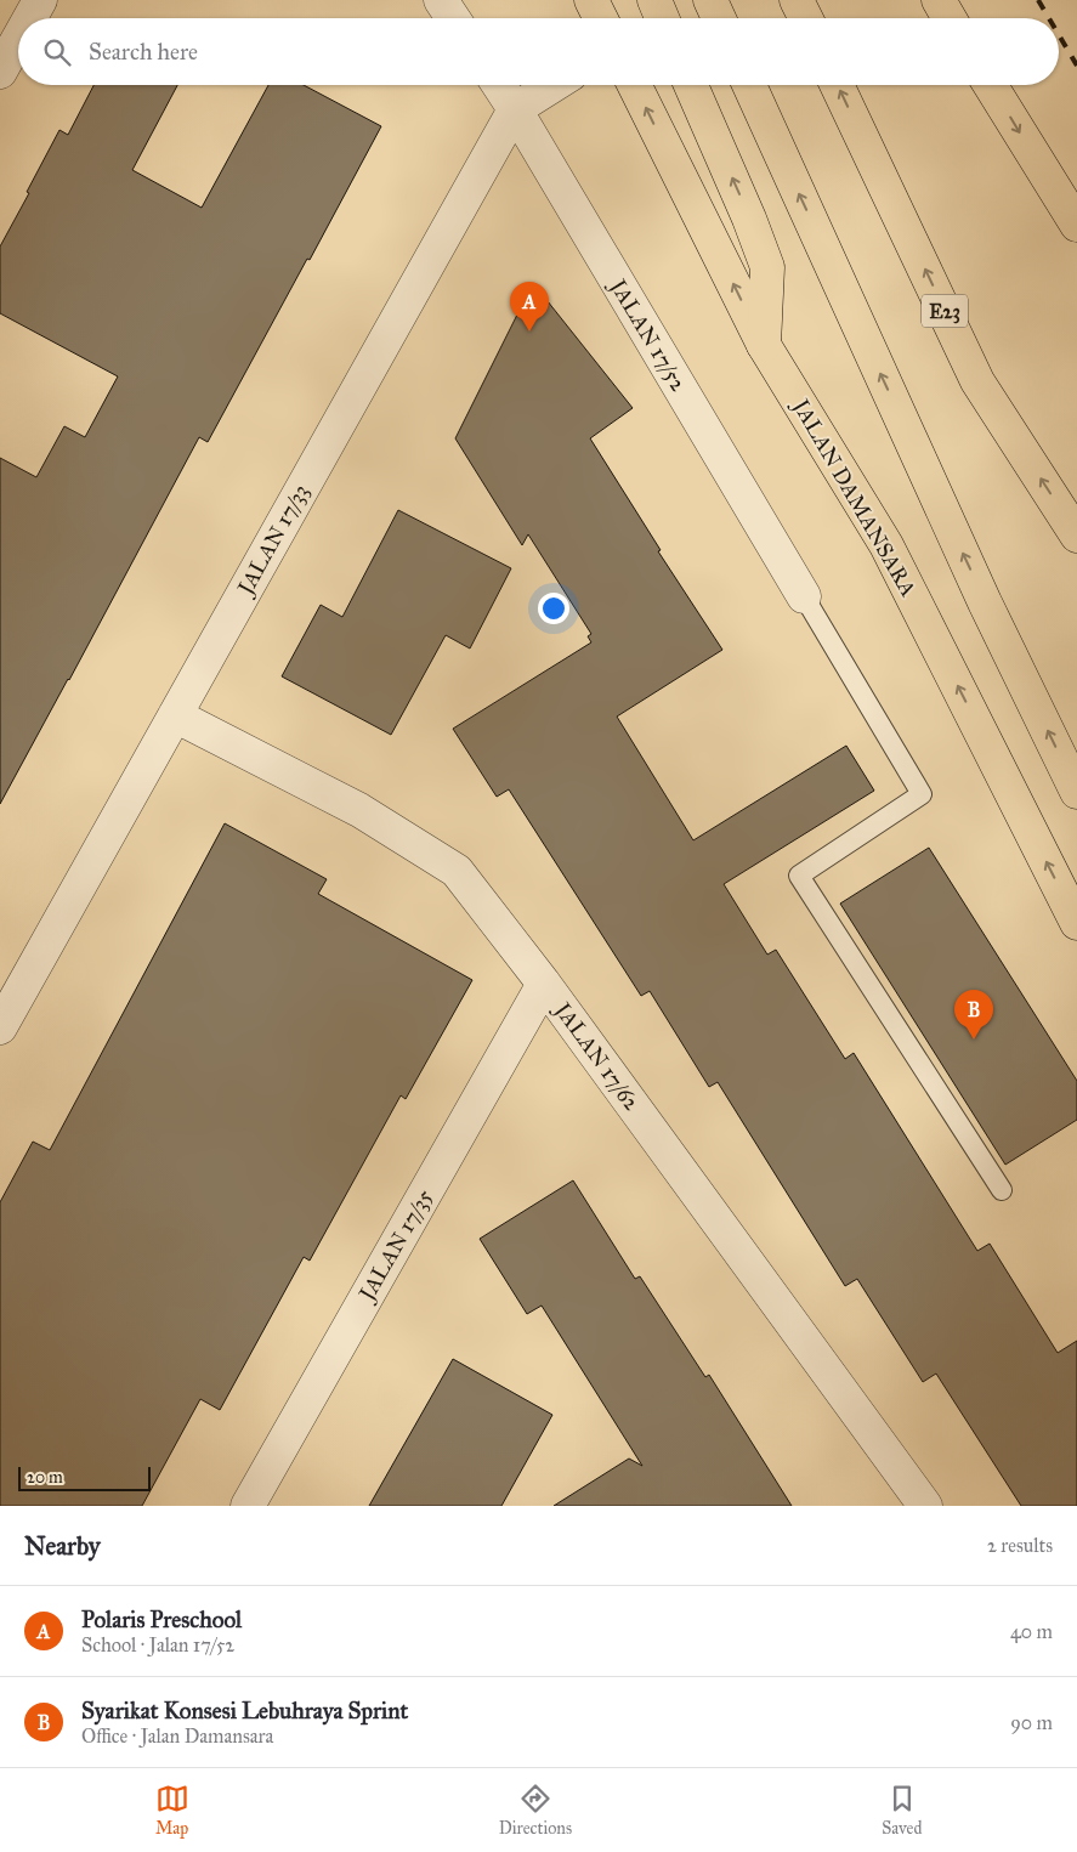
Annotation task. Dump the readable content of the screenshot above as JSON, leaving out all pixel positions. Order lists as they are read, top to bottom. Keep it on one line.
{"streets":{"main road":["E23","JALAN DAMANSARA"],"street":["JALAN 17/52","JALAN 17/33","JALAN 17/62","JALAN 17/35"]},"crossings":[["JALAN 17/52","JALAN 17/33"],["JALAN 17/33","JALAN 17/62"],["JALAN 17/62","JALAN 17/35"]],"scale_bar":"20 m","page":{"search":"Search here","pins":["A","B"],"scale":"20 m","heading":["Nearby","2 results"],"list":[{"mark":"A","name":"Polaris Preschool","note":"School · Jalan 17/52","value":"40 m"},{"mark":"B","name":"Syarikat Konsesi Lebuhraya Sprint","note":"Office · Jalan Damansara","value":"90 m"}],"nav":["Map","Directions","Saved"]}}
